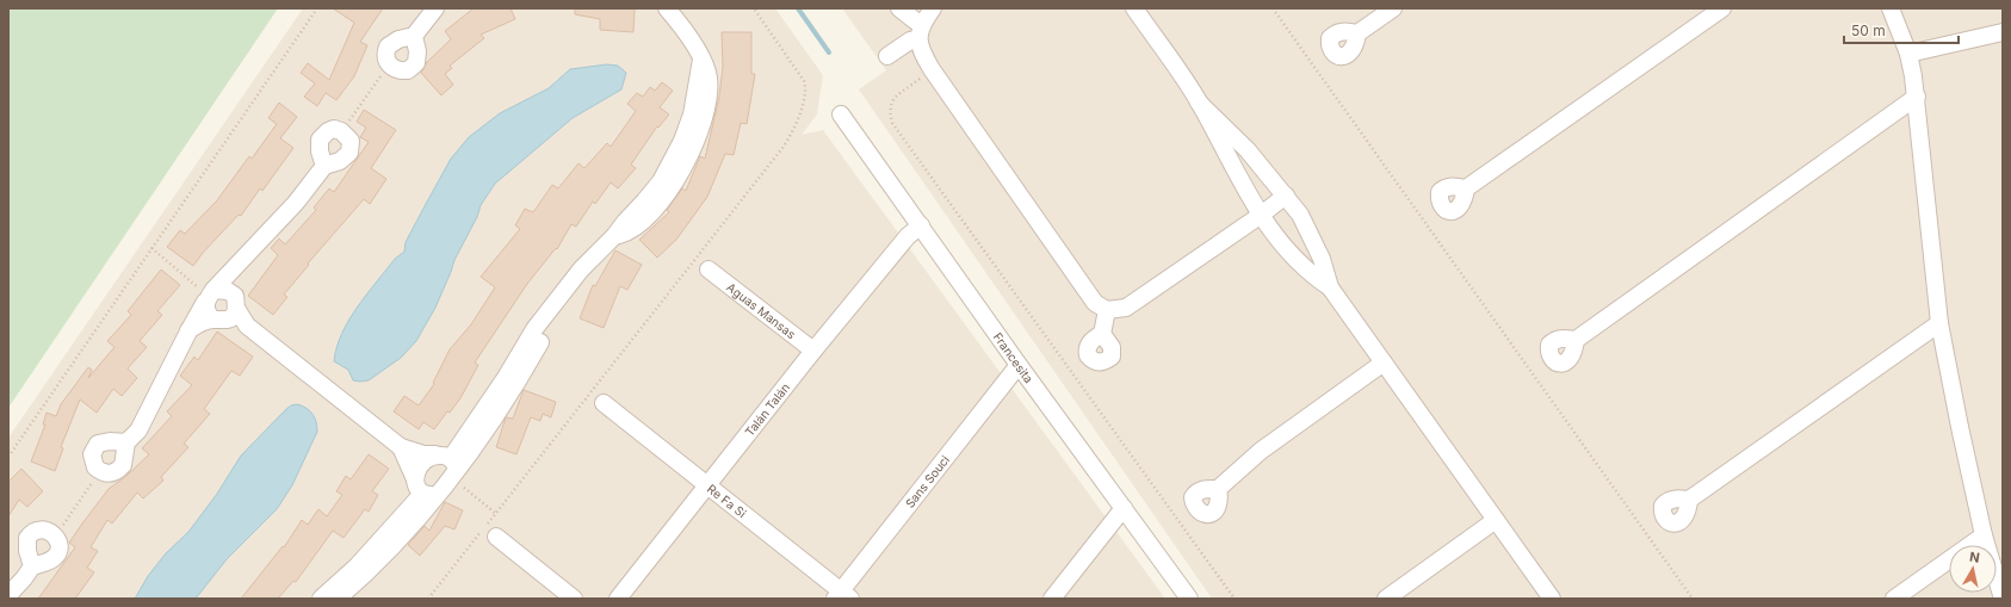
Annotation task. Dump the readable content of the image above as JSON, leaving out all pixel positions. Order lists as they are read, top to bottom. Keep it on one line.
{"streets":{"street":["Aguas Mansas","Francesita","Talán Talán","Sans Souci","Re Fa Si"]},"crossings":[["Aguas Mansas","Talán Talán"],["Francesita","Talán Talán"],["Francesita","Sans Souci"],["Talán Talán","Re Fa Si"],["Sans Souci","Re Fa Si"]],"scale_bar":"50 m","north":"top"}
